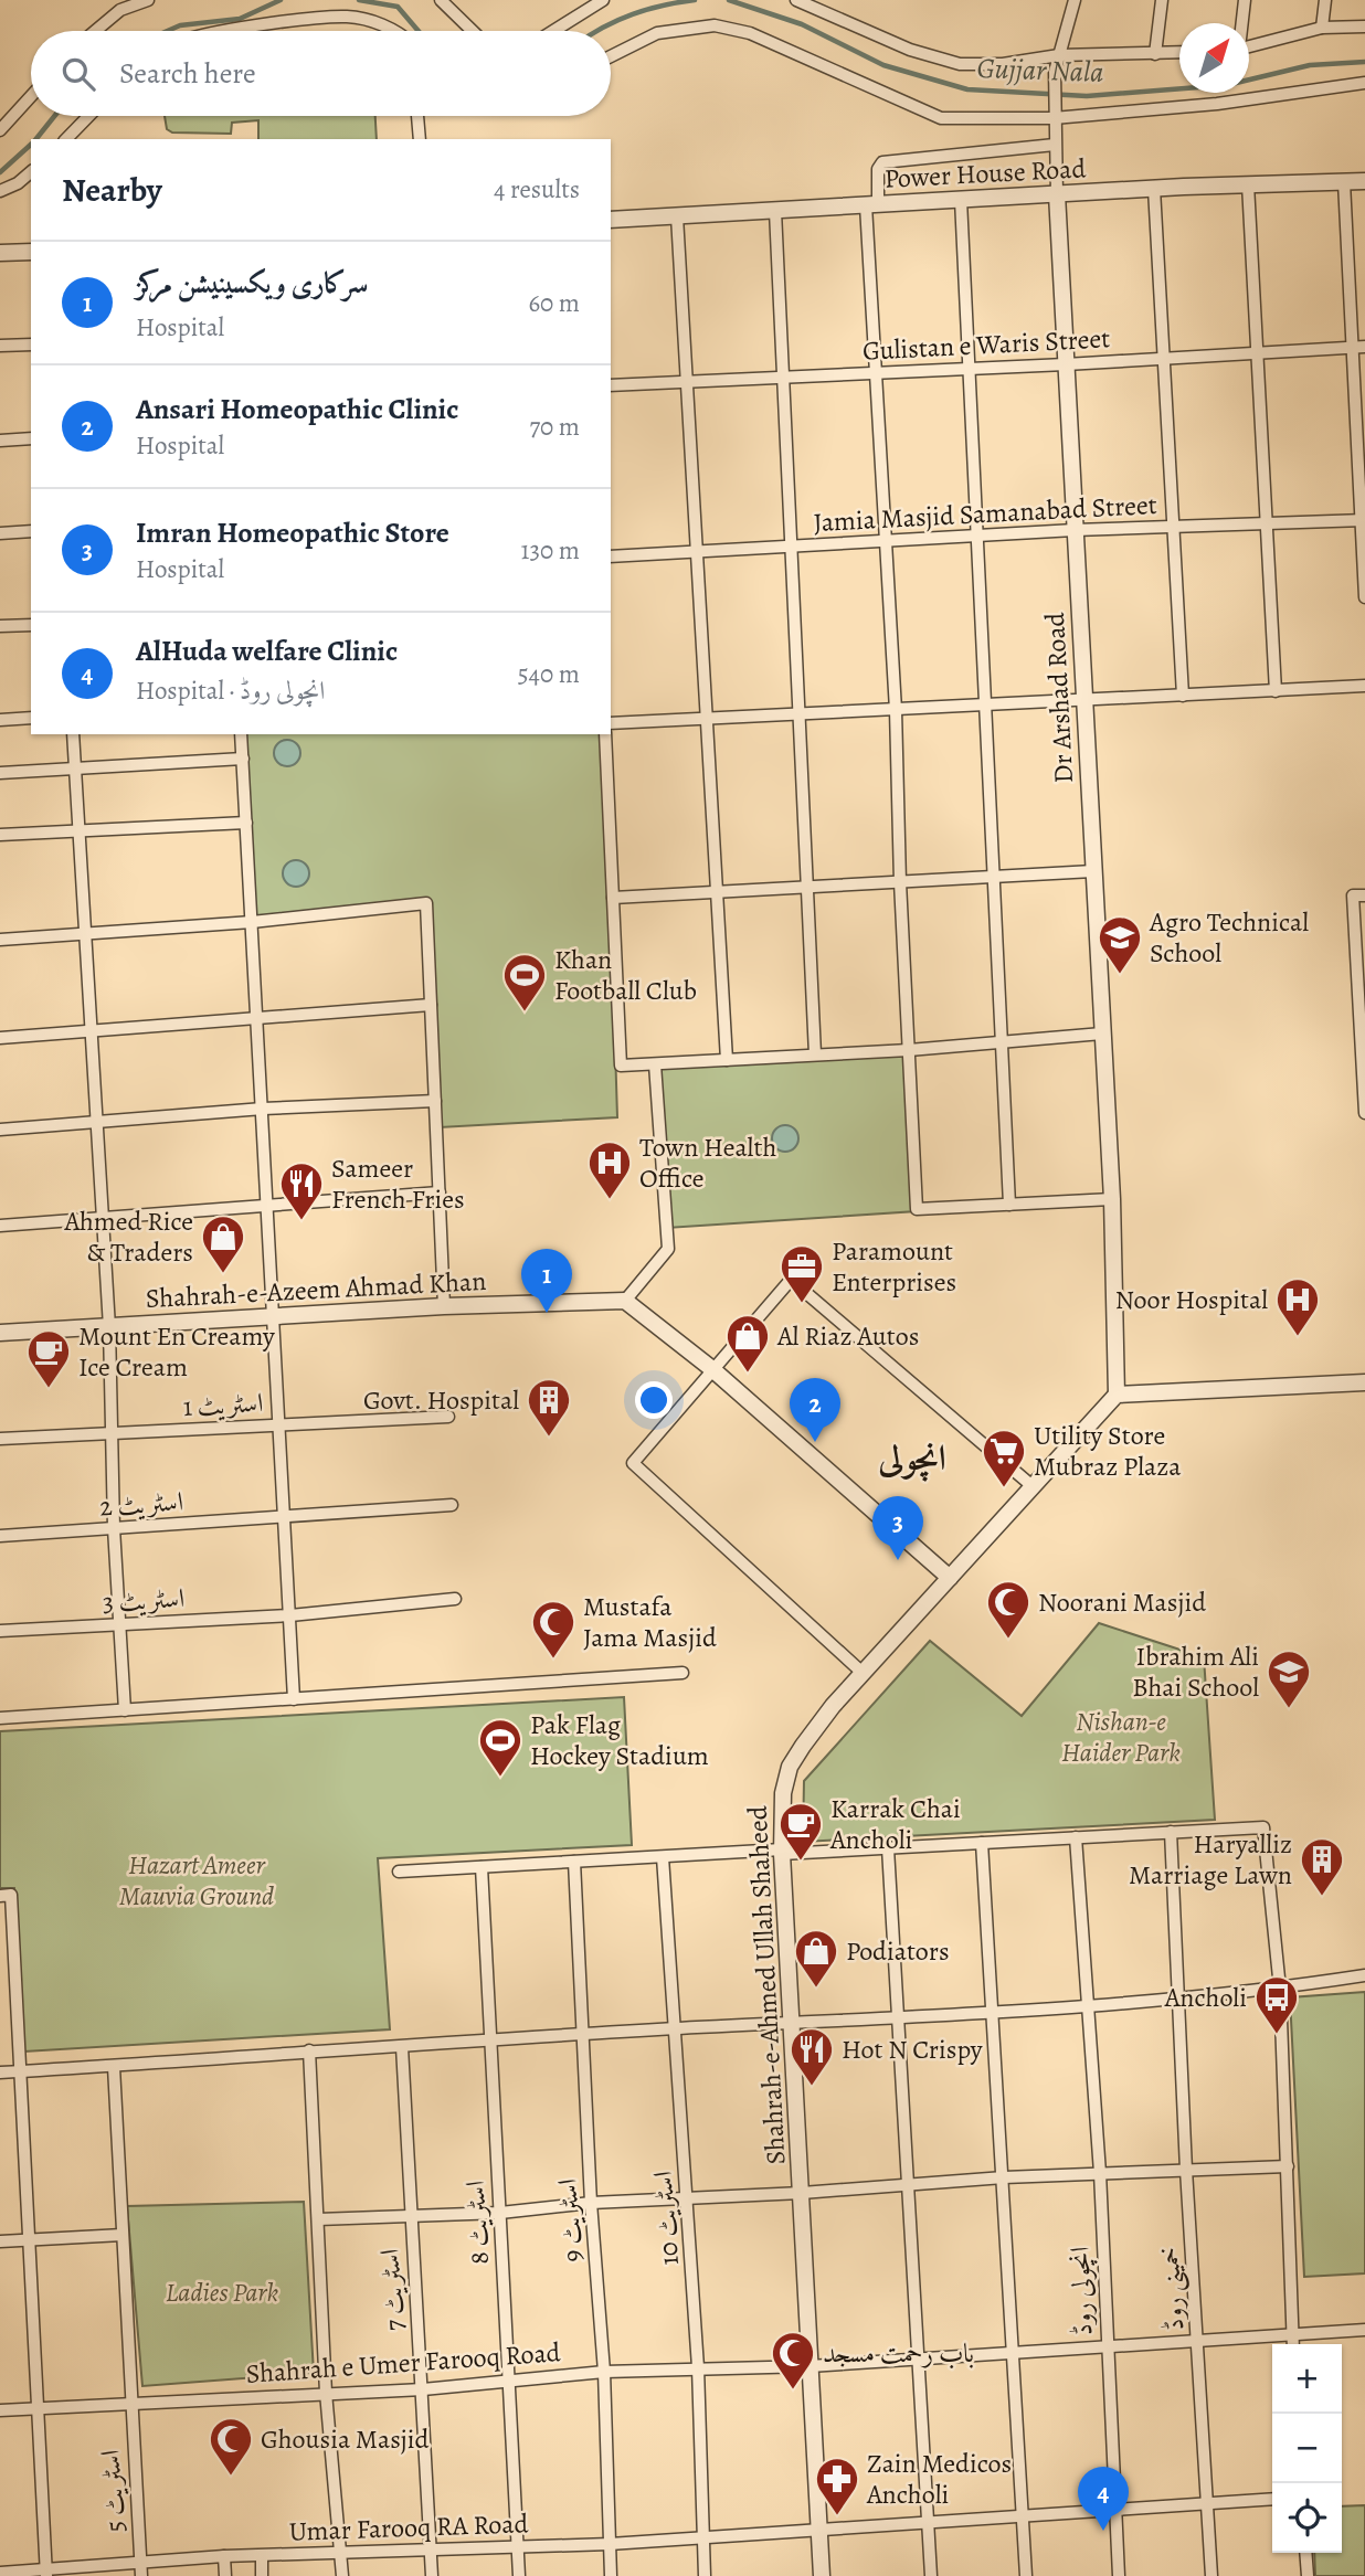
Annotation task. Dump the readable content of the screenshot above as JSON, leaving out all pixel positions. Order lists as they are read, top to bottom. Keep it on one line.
{"streets":{"street":["Power House Road","Gulistan e Waris Street","Jamia Masjid Samanabad Street","Dr Arshad Road","Shahrah-e-Azeem Ahmad Khan","اسٹریٹ 1","اسٹریٹ 2","اسٹریٹ 3","Shahrah-e-Ahmed Ullah Shaheed","اسٹریٹ 10","اسٹریٹ 9","اسٹریٹ 8","خمینی روڈ","اسٹریٹ 7","انچولی روڈ","Shahrah e Umer Farooq Road","اسٹریٹ 5","Umar Farooq RA Road"]},"crossings":[["Power House Road","Dr Arshad Road"],["Gulistan e Waris Street","Dr Arshad Road"],["Jamia Masjid Samanabad Street","Dr Arshad Road"],["Dr Arshad Road","Shahrah-e-Ahmed Ullah Shaheed"],["Shahrah-e-Ahmed Ullah Shaheed","Shahrah e Umer Farooq Road"],["Shahrah-e-Ahmed Ullah Shaheed","Umar Farooq RA Road"],["اسٹریٹ 10","Shahrah e Umer Farooq Road"],["اسٹریٹ 10","Umar Farooq RA Road"],["اسٹریٹ 9","Shahrah e Umer Farooq Road"],["اسٹریٹ 9","Umar Farooq RA Road"],["اسٹریٹ 8","Shahrah e Umer Farooq Road"],["اسٹریٹ 8","Umar Farooq RA Road"],["خمینی روڈ","Shahrah e Umer Farooq Road"],["خمینی روڈ","Umar Farooq RA Road"],["اسٹریٹ 7","Shahrah e Umer Farooq Road"],["اسٹریٹ 7","Umar Farooq RA Road"],["انچولی روڈ","Shahrah e Umer Farooq Road"],["انچولی روڈ","Umar Farooq RA Road"],["Shahrah e Umer Farooq Road","اسٹریٹ 5"],["اسٹریٹ 5","Umar Farooq RA Road"]],"districts":["انچولی"],"water":["Gujjar Nala"],"parks":["Nishan-e Haider Park","Hazart Ameer Mauvia Ground","Ladies Park"],"places":{"school or university":["Agro Technical School","Ibrahim Ali Bhai School"],"sports":["Khan Football Club","Pak Flag Hockey Stadium"],"hospital":["Town Health Office","Noor Hospital"],"restaurant":["Sameer French Fries","Hot N Crispy"],"shop":["Ahmed Rice & Traders","Al Riaz Autos","Podiators"],"office":["Paramount Enterprises"],"cafe":["Mount En Creamy Ice Cream","Karrak Chai Ancholi"],"building":["Govt. Hospital","Haryalliz Marriage Lawn"],"supermarket":["Utility Store Mubraz Plaza"],"mosque":["Noorani Masjid","Mustafa Jama Masjid","باب رحمت مسجد","Ghousia Masjid"],"bus stop":["Ancholi"],"pharmacy":["Zain Medicos Ancholi"]},"north":"top right","page":{"search":"Search here","heading":["Nearby","4 results"],"list":[{"mark":"1","name":"سرکاری ویکسینیشن مرکز","note":"Hospital","value":"60 m"},{"mark":"2","name":"Ansari Homeopathic Clinic","note":"Hospital","value":"70 m"},{"mark":"3","name":"Imran Homeopathic Store","note":"Hospital","value":"130 m"},{"mark":"4","name":"AlHuda welfare Clinic","note":"Hospital · انچولی روڈ","value":"540 m"}],"pins":["1","2","3","4"],"map_buttons":["+","−"]}}
